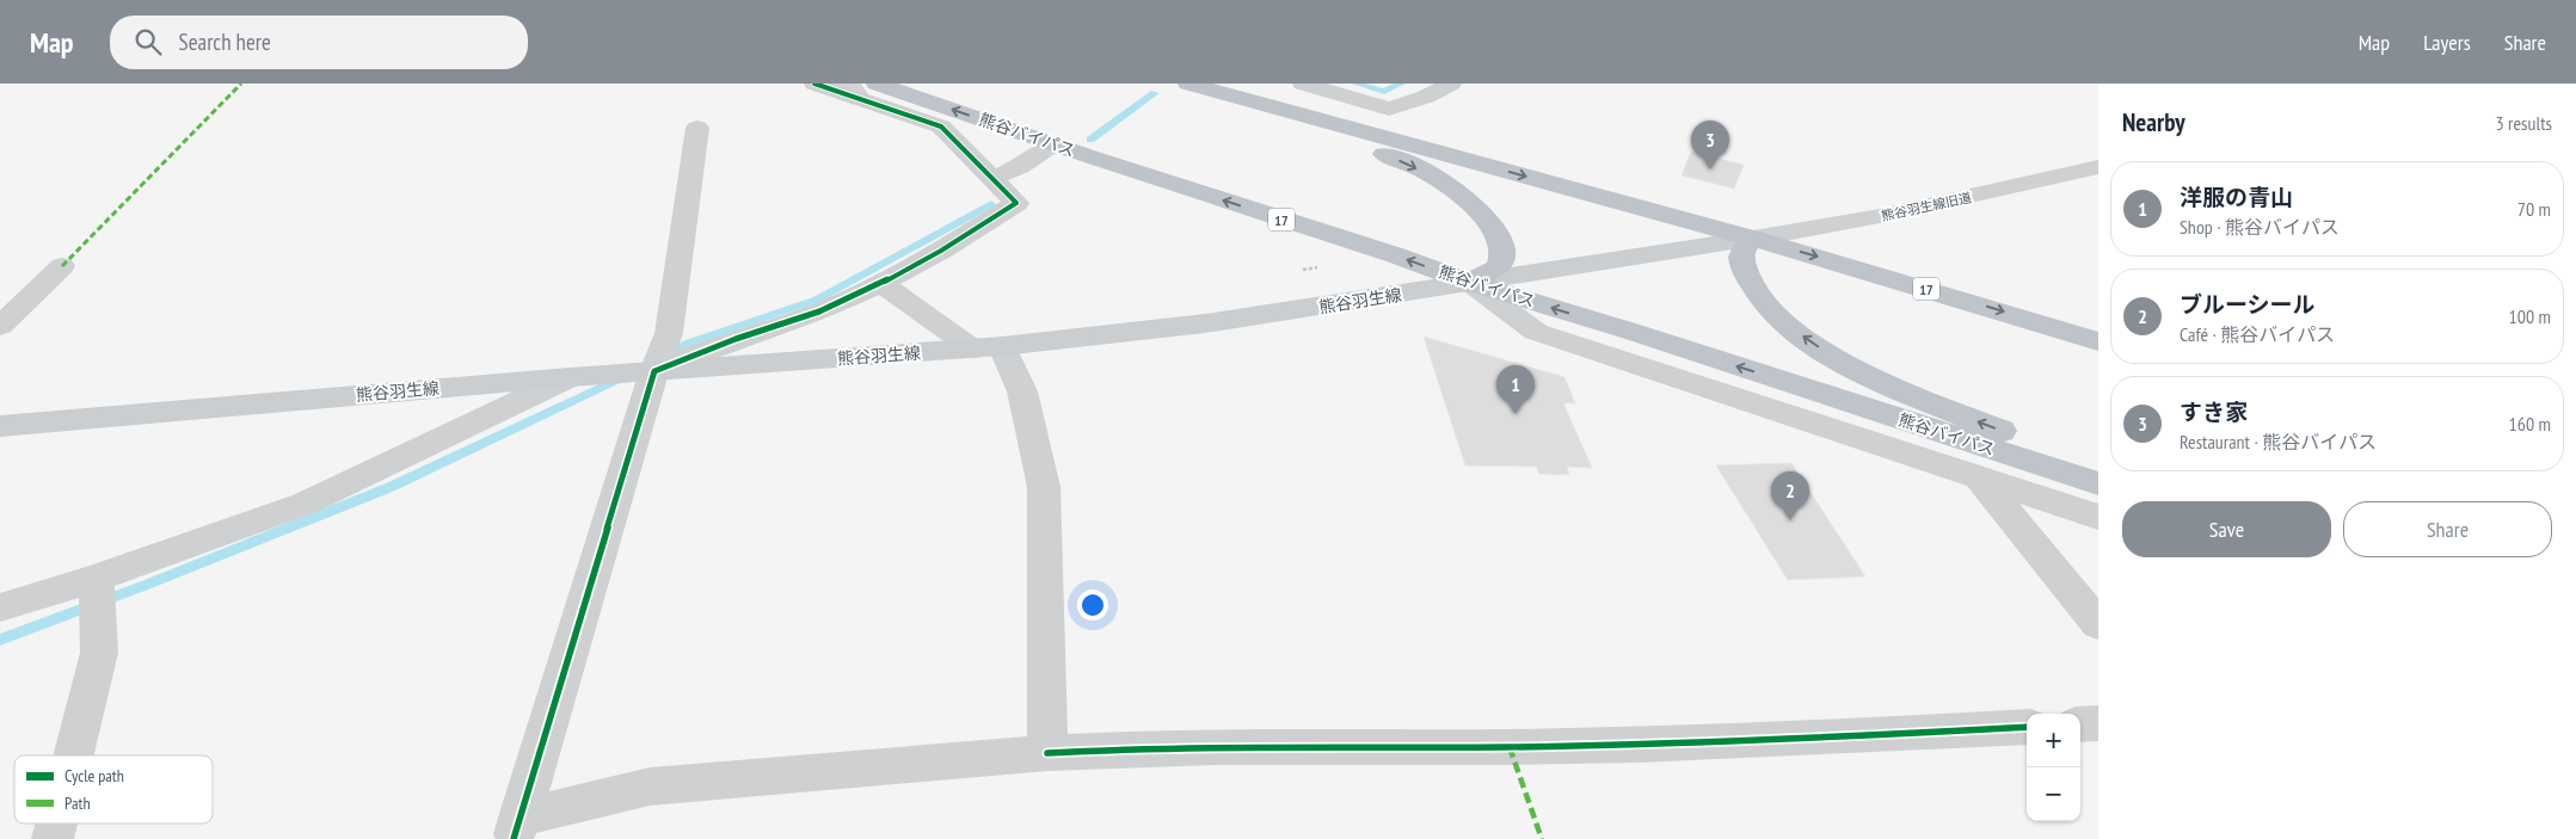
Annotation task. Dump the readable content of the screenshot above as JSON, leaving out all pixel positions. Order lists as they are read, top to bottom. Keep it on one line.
{"streets":{"highway":["熊谷バイパス","17"],"main road":["熊谷羽生線"],"street":["熊谷羽生線旧道"]},"crossings":[["熊谷バイパス","熊谷羽生線"],["熊谷羽生線旧道","17"],["熊谷羽生線旧道","熊谷羽生線"],["17","熊谷羽生線"]],"legend":["Cycle path","Path"],"page":{"header":"Map","search":"Search here","nav":["Map","Layers","Share"],"heading":["Nearby","3 results"],"pins":["3","1","2"],"list":[{"mark":"1","name":"洋服の青山","note":"Shop · 熊谷バイパス","value":"70 m"},{"mark":"2","name":"ブルーシール","note":"Café · 熊谷バイパス","value":"100 m"},{"mark":"3","name":"すき家","note":"Restaurant · 熊谷バイパス","value":"160 m"}],"buttons":["Save","Share"],"map_buttons":["+","−"]}}
